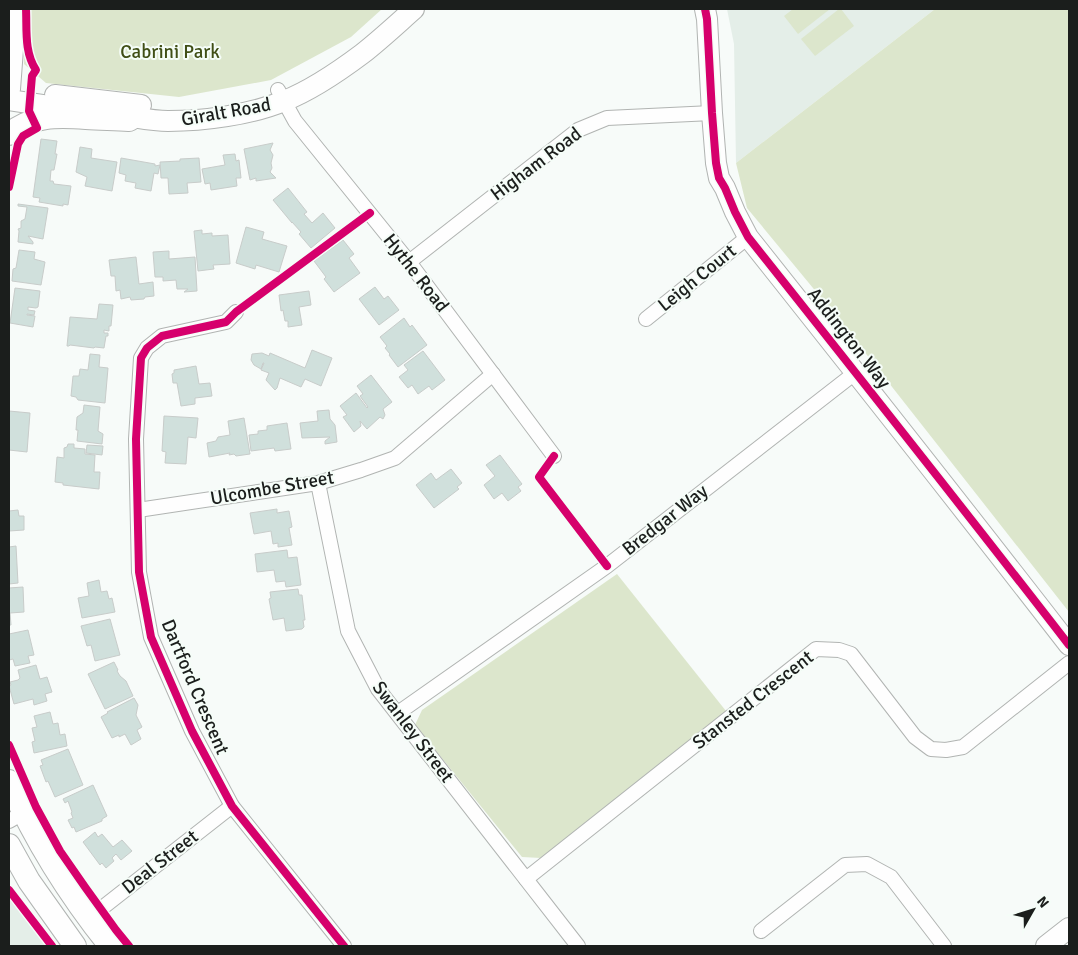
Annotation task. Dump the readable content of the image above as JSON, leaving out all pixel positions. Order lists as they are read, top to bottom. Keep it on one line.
{"streets":{"street":["Giralt Road","Higham Road","Hythe Road","Leigh Court","Addington Way","Ulcombe Street","Bredgar Way","Dartford Crescent","Stansted Crescent","Swanley Street","Deal Street"]},"crossings":[["Giralt Road","Hythe Road"],["Higham Road","Hythe Road"],["Higham Road","Addington Way"],["Hythe Road","Ulcombe Street"],["Leigh Court","Addington Way"],["Addington Way","Bredgar Way"],["Addington Way","Stansted Crescent"],["Ulcombe Street","Dartford Crescent"],["Ulcombe Street","Swanley Street"],["Bredgar Way","Swanley Street"],["Dartford Crescent","Deal Street"],["Stansted Crescent","Swanley Street"]],"parks":["Cabrini Park"],"north":"top right"}
